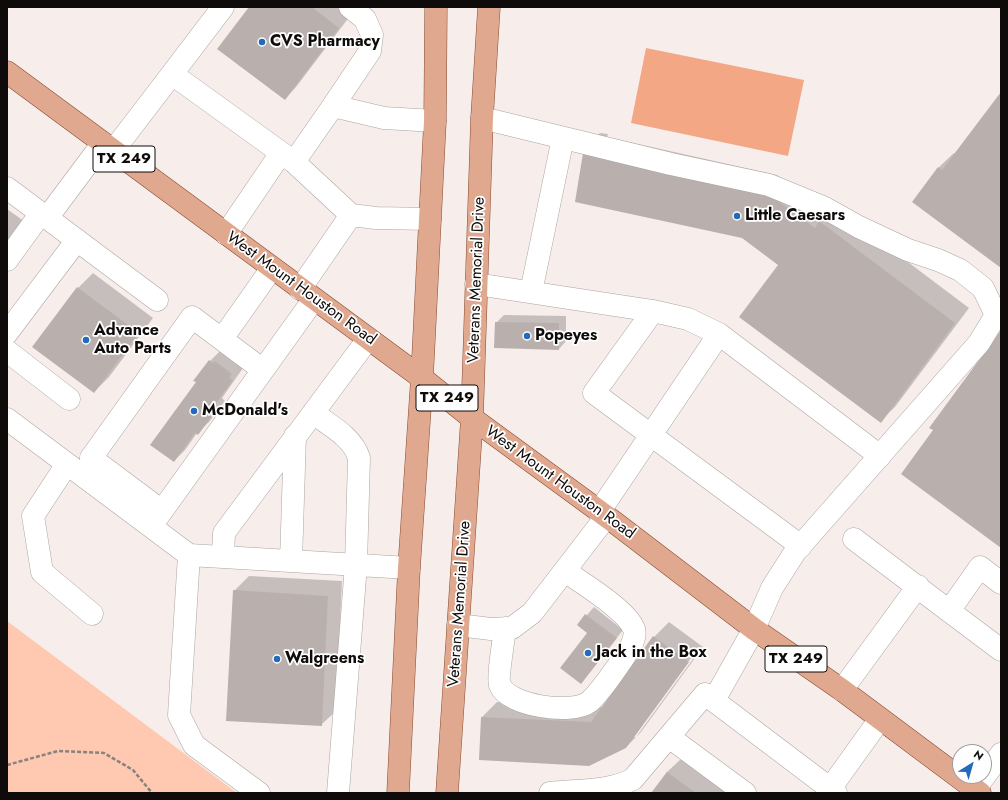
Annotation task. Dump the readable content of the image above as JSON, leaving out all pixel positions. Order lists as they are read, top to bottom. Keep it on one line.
{"streets":{"main road":["TX 249","Veterans Memorial Drive","West Mount Houston Road"]},"crossings":[["Veterans Memorial Drive","West Mount Houston Road"]],"places":["CVS Pharmacy","Little Caesars","Popeyes","Advance Auto Parts","McDonald's","Jack in the Box","Walgreens"],"north":"top right"}
